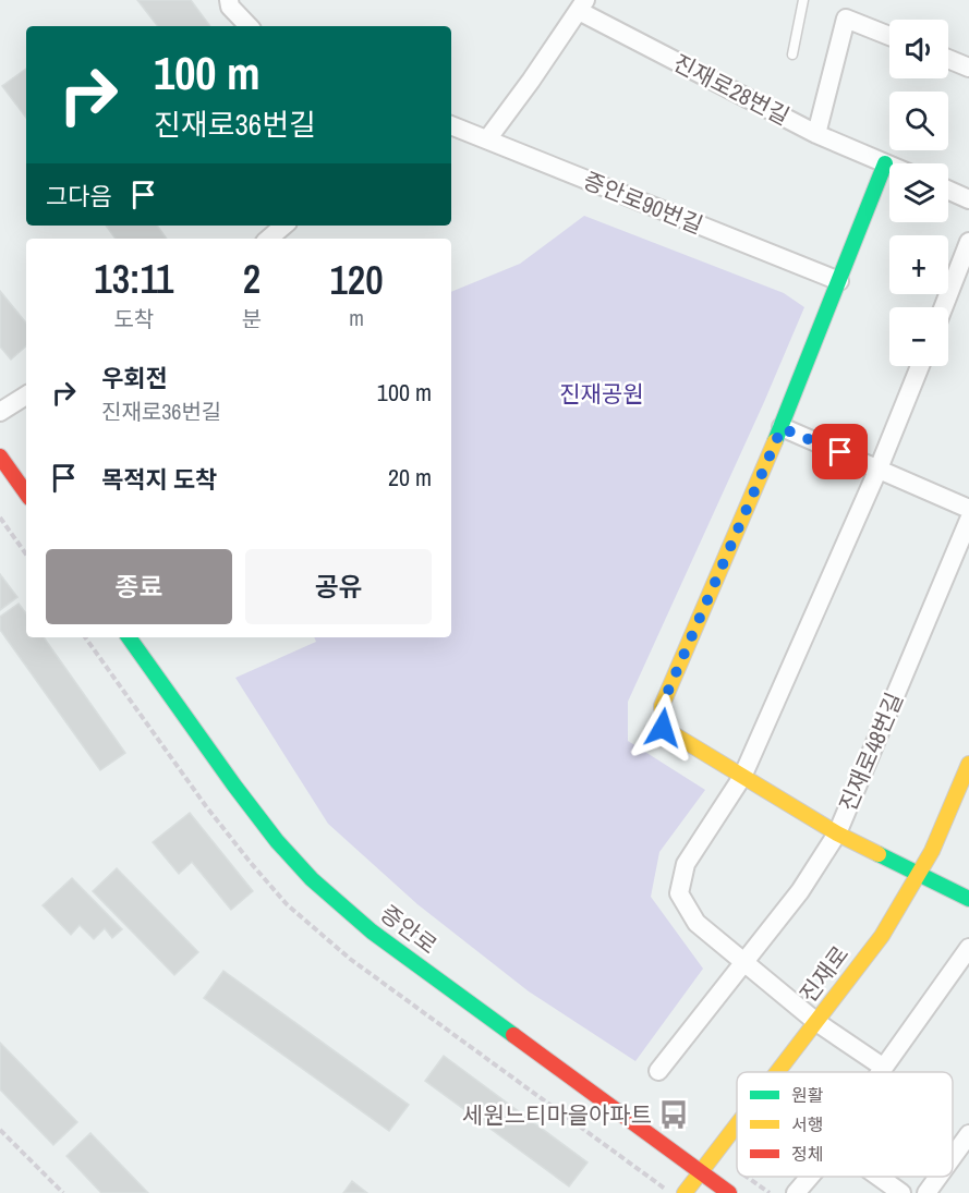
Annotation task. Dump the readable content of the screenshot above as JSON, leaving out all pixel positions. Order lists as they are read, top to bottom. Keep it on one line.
{"streets":{"street":["진재로28번길","증안로90번길","진재로48번길","증안로","진재로"]},"crossings":[["진재로48번길","진재로"],["증안로","진재로"]],"parks":["진재공원"],"places":{"bus stop":["세원느티마을아파트"]},"legend":["원활","서행","정체"],"page":{"map_buttons":["+","−"],"turn":["100 m","진재로36번길"],"then":"그다음","eta":["13:11","도착","2","분","120","m"],"list":[{"name":"우회전","note":"진재로36번길","value":"100 m"},{"name":"목적지 도착","value":"20 m"}],"buttons":["종료","공유"]}}
